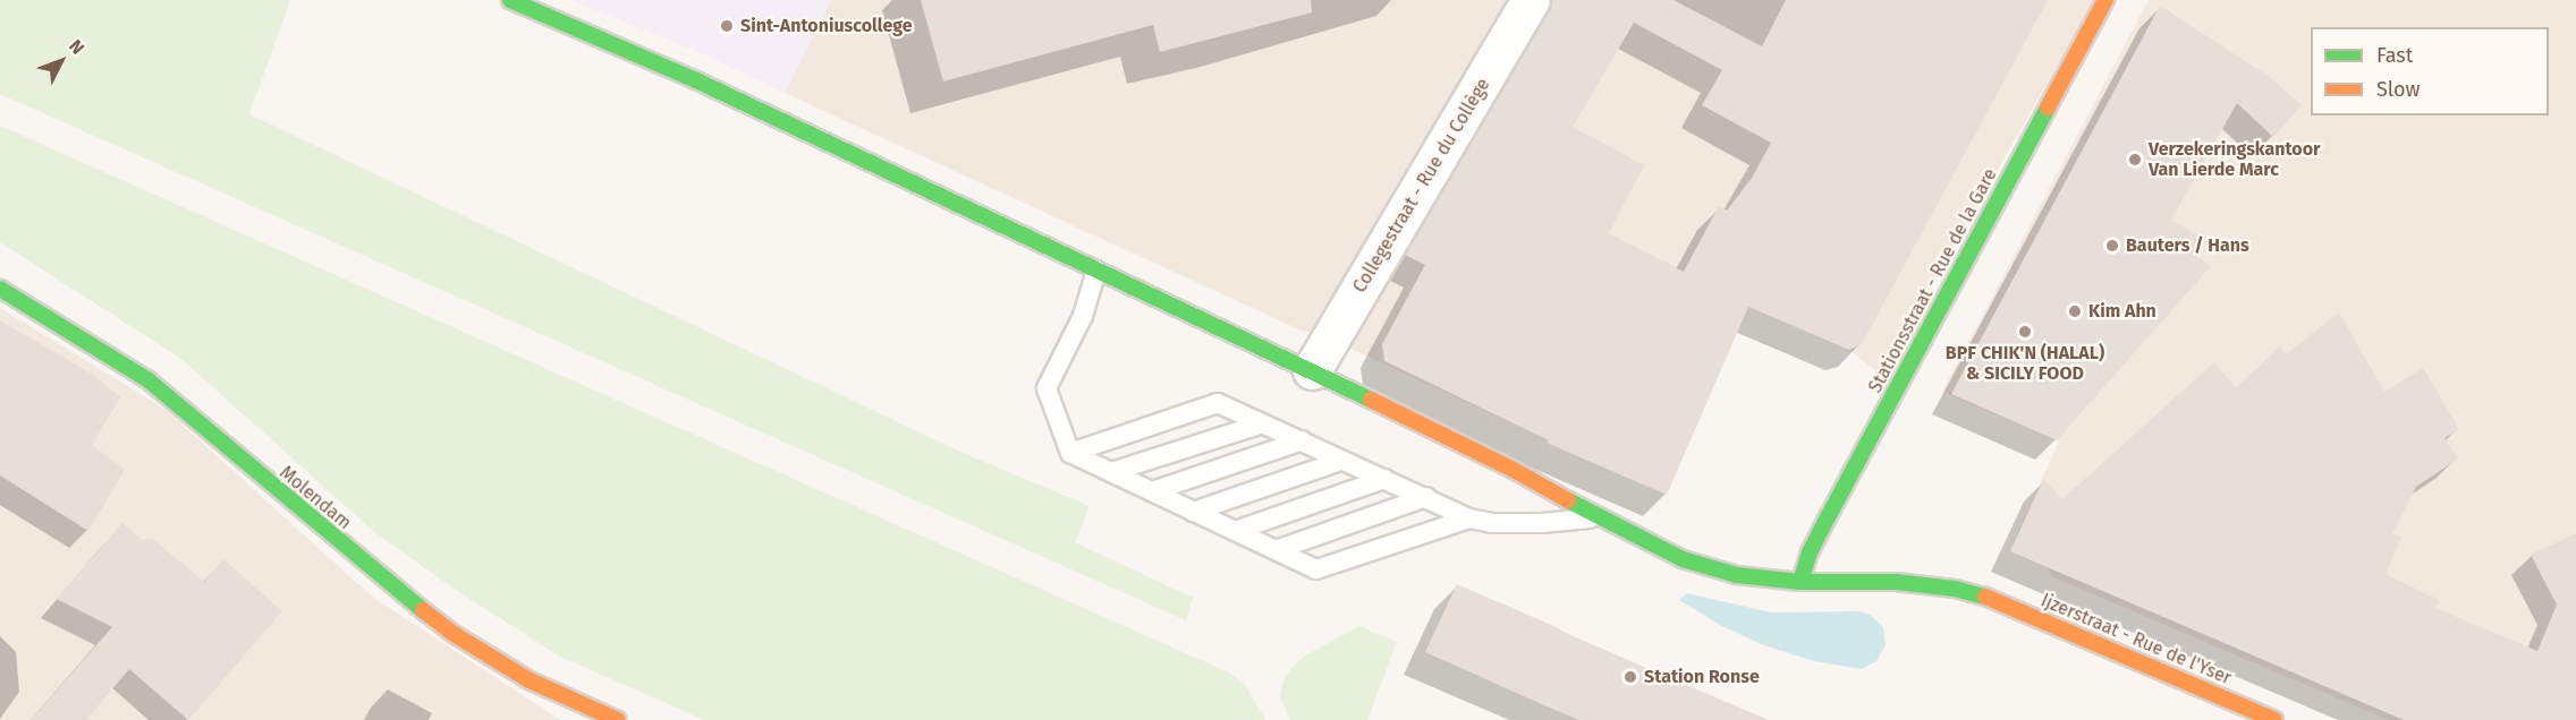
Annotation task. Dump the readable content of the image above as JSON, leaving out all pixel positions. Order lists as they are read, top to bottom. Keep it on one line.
{"streets":{"street":["Collegestraat - Rue du Collège","Stationsstraat - Rue de la Gare","Molendam","Ijzerstraat - Rue de l'Yser"]},"crossings":[["Collegestraat - Rue du Collège","Ijzerstraat - Rue de l'Yser"],["Stationsstraat - Rue de la Gare","Ijzerstraat - Rue de l'Yser"]],"places":["Sint-Antoniuscollege","Verzekeringskantoor Van Lierde Marc","Bauters / Hans","Kim Ahn","BPF CHIK'N (HALAL) & SICILY FOOD","Station Ronse"],"legend":["Fast","Slow"],"north":"top right"}
